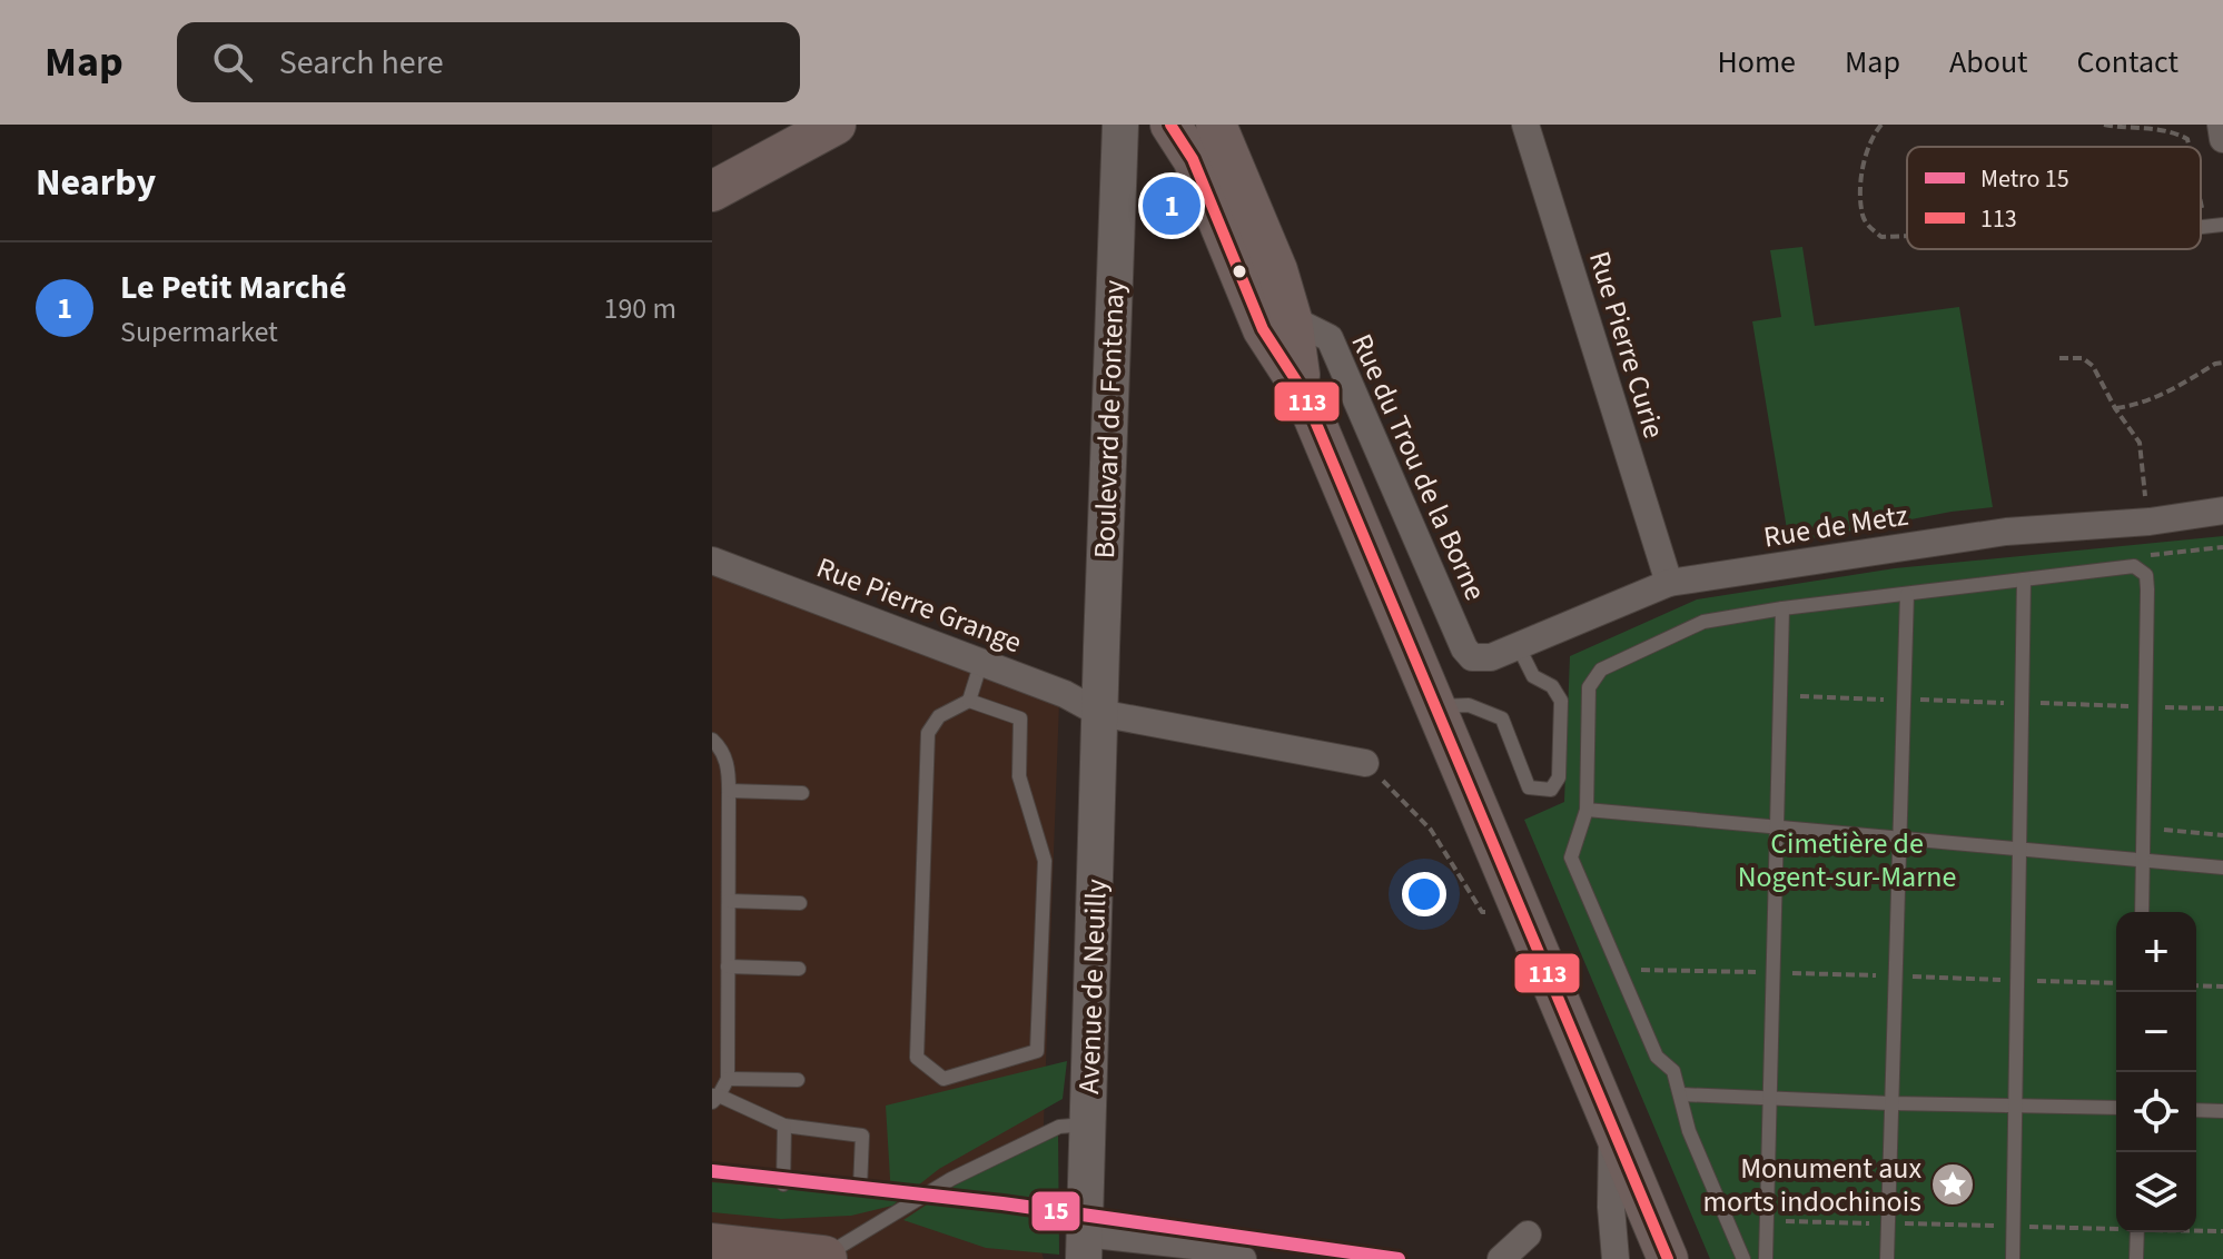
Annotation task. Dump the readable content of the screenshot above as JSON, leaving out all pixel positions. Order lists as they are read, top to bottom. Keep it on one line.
{"streets":{"street":["Rue Pierre Curie","Boulevard de Fontenay","Rue du Trou de la Borne","Rue de Metz","Rue Pierre Grange","Avenue de Neuilly"]},"crossings":[["Rue Pierre Curie","Rue de Metz"],["Boulevard de Fontenay","Rue Pierre Grange"],["Boulevard de Fontenay","Avenue de Neuilly"],["Rue du Trou de la Borne","Rue de Metz"],["Rue Pierre Grange","Avenue de Neuilly"]],"parks":["Cimetière de Nogent-sur-Marne"],"places":{"place":["Monument aux morts indochinois"]},"lines":["transit line 113","metro line 15"],"legend":["Metro 15","113"],"page":{"header":"Map","search":"Search here","nav":["Home","Map","About","Contact"],"heading":"Nearby","pins":"1","list":[{"mark":"1","name":"Le Petit Marché","note":"Supermarket","value":"190 m"}],"map_buttons":["+","−"]}}
